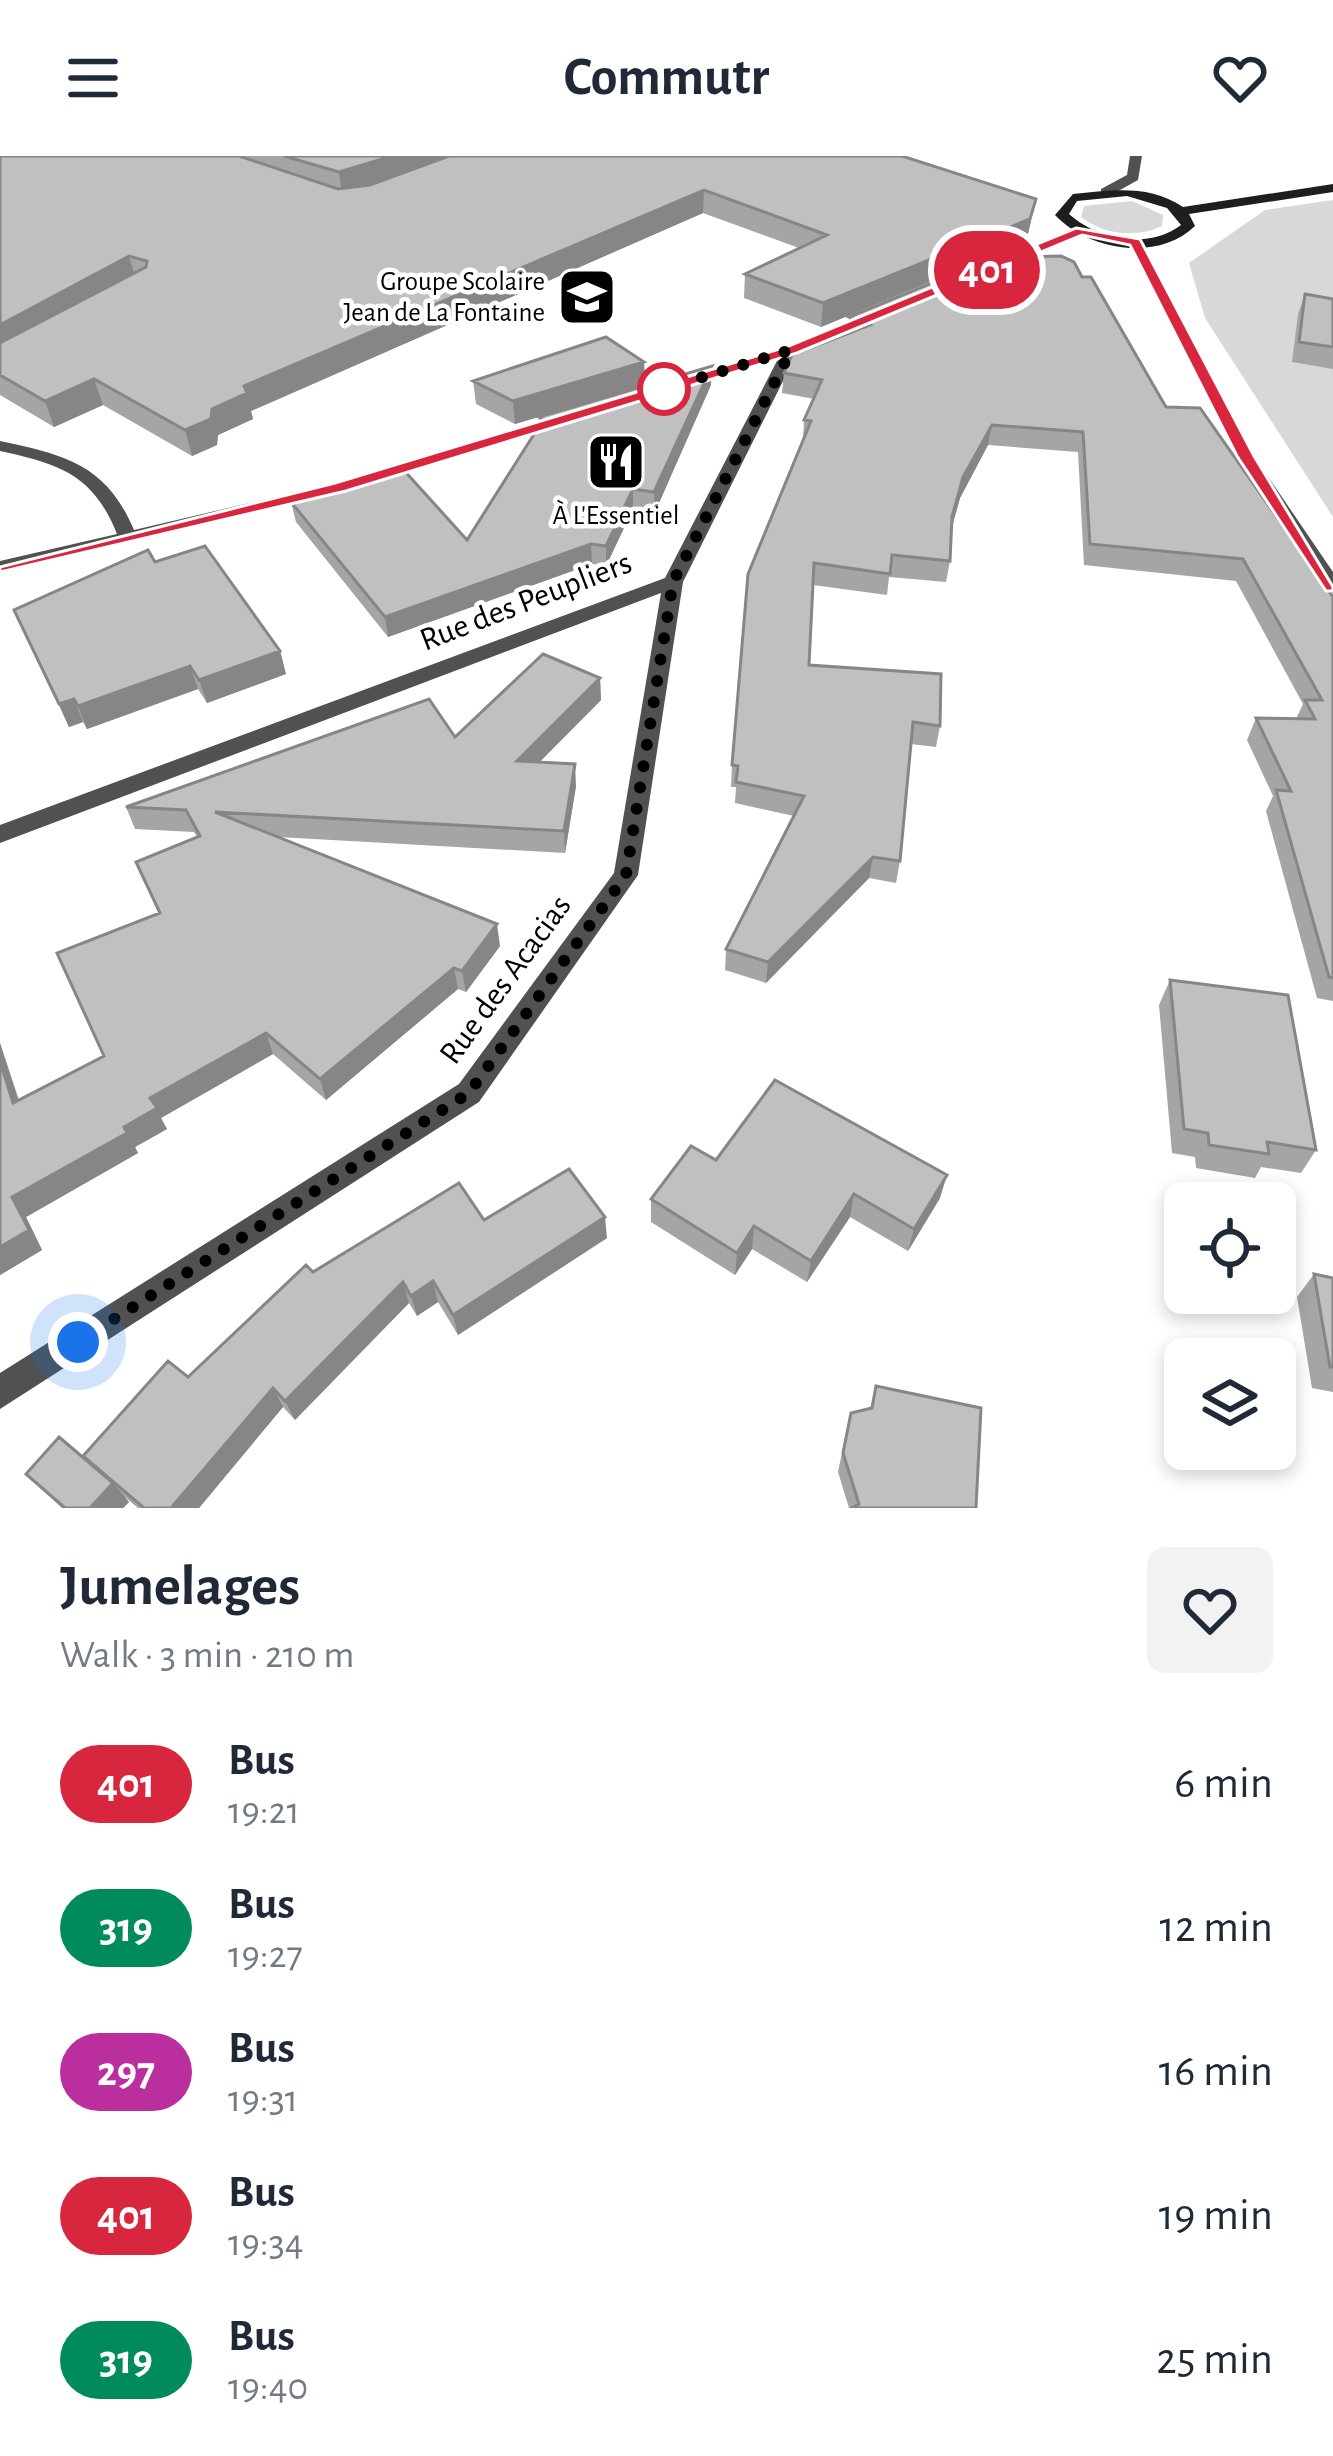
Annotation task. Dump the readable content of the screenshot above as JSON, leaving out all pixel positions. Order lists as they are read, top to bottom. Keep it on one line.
{"streets":{"street":["Rue des Peupliers","Rue des Acacias"]},"crossings":[["Rue des Peupliers","Rue des Acacias"]],"places":{"school or university":["Groupe Scolaire Jean de La Fontaine"],"restaurant":["À L'Essentiel"]},"lines":["bus line 401"],"page":{"header":"Commutr","on_map":"401","heading":["Jumelages","Walk · 3 min · 210 m"],"list":[{"mark":"401","name":"Bus","note":"19:21","value":"6 min"},{"mark":"319","name":"Bus","note":"19:27","value":"12 min"},{"mark":"297","name":"Bus","note":"19:31","value":"16 min"},{"mark":"401","name":"Bus","note":"19:34","value":"19 min"},{"mark":"319","name":"Bus","note":"19:40","value":"25 min"}]}}
